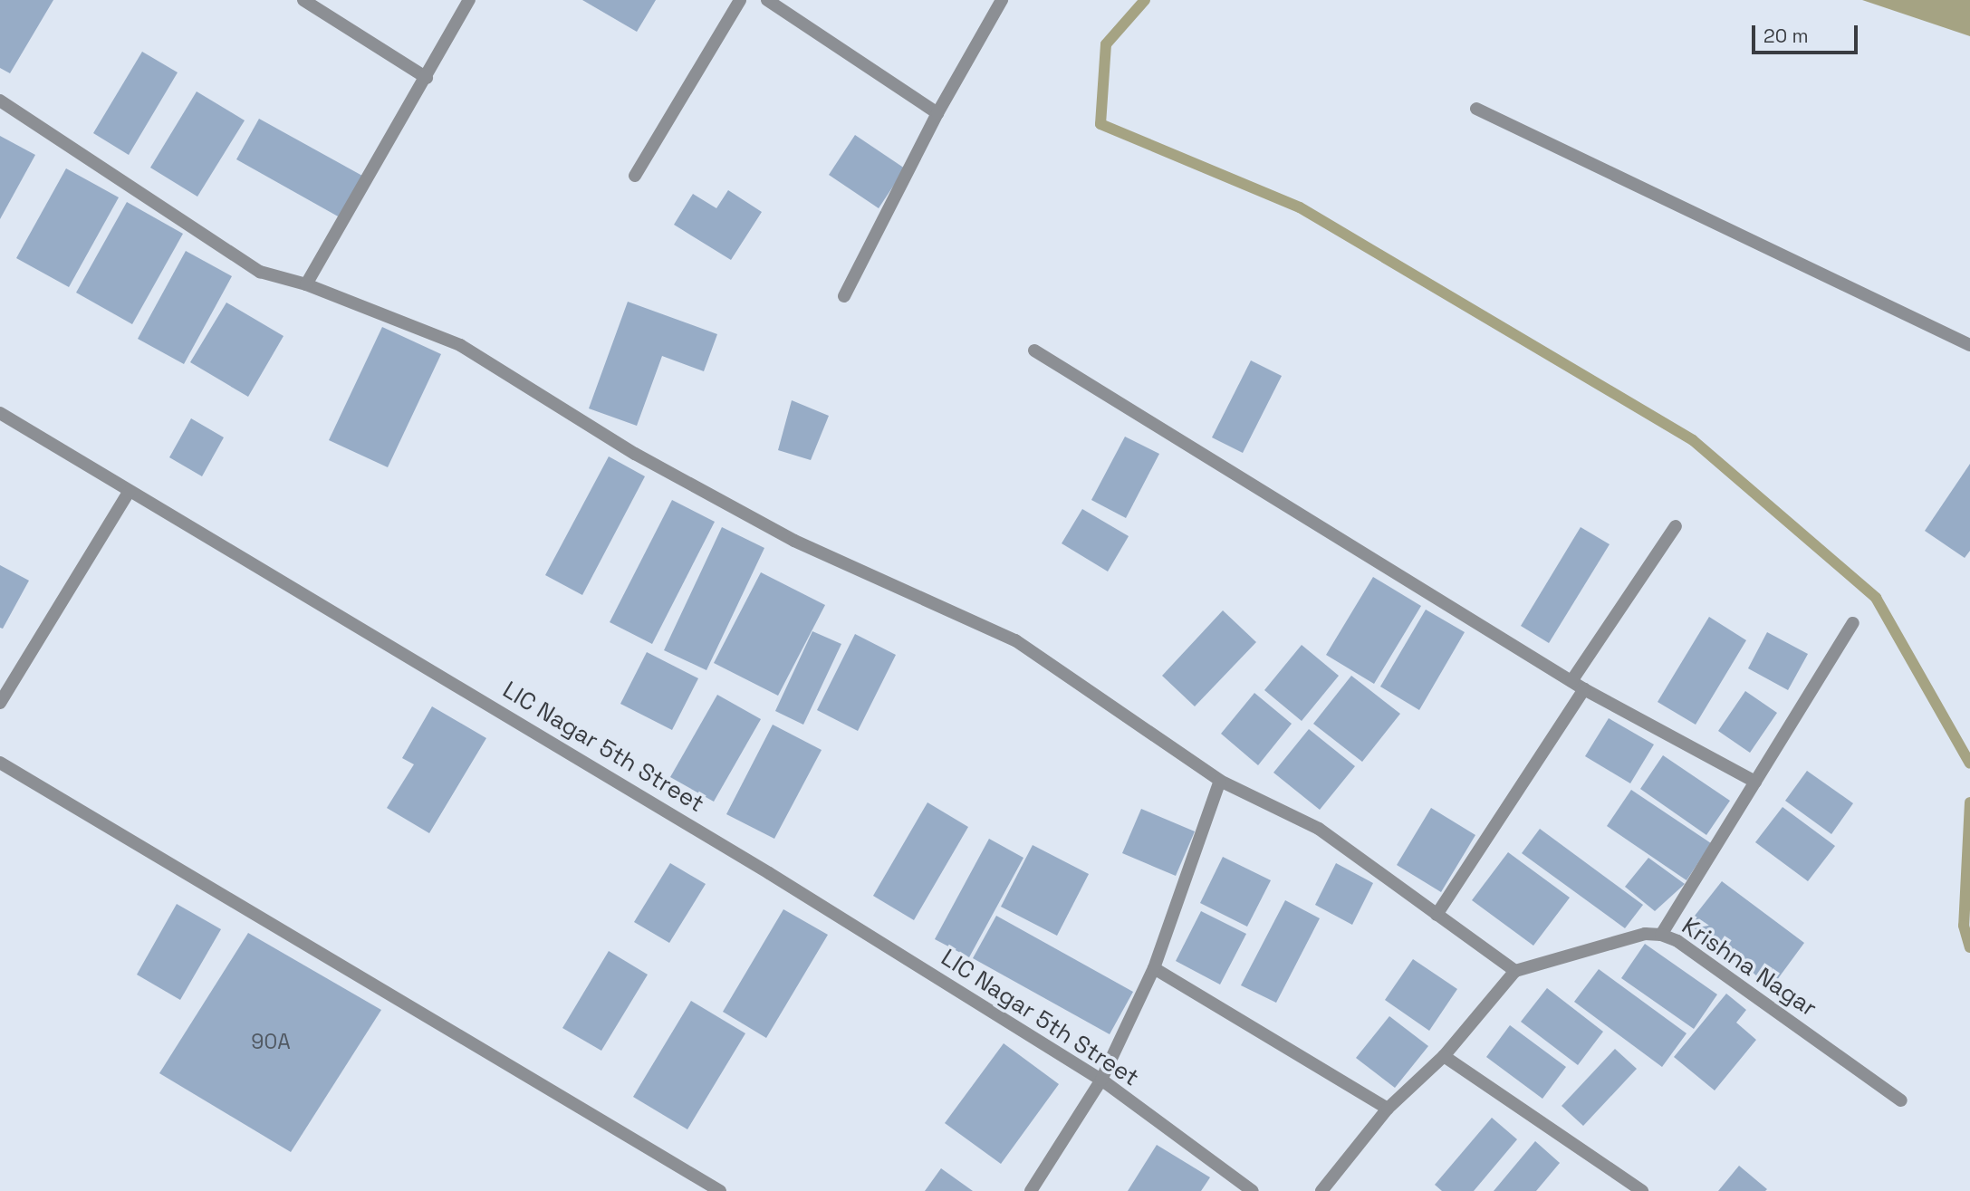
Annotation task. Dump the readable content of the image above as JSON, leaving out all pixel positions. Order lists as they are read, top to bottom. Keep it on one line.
{"streets":{"street":["LIC Nagar 5th Street","Krishna Nagar"]},"house_numbers":["90A"],"scale_bar":"20 m"}
